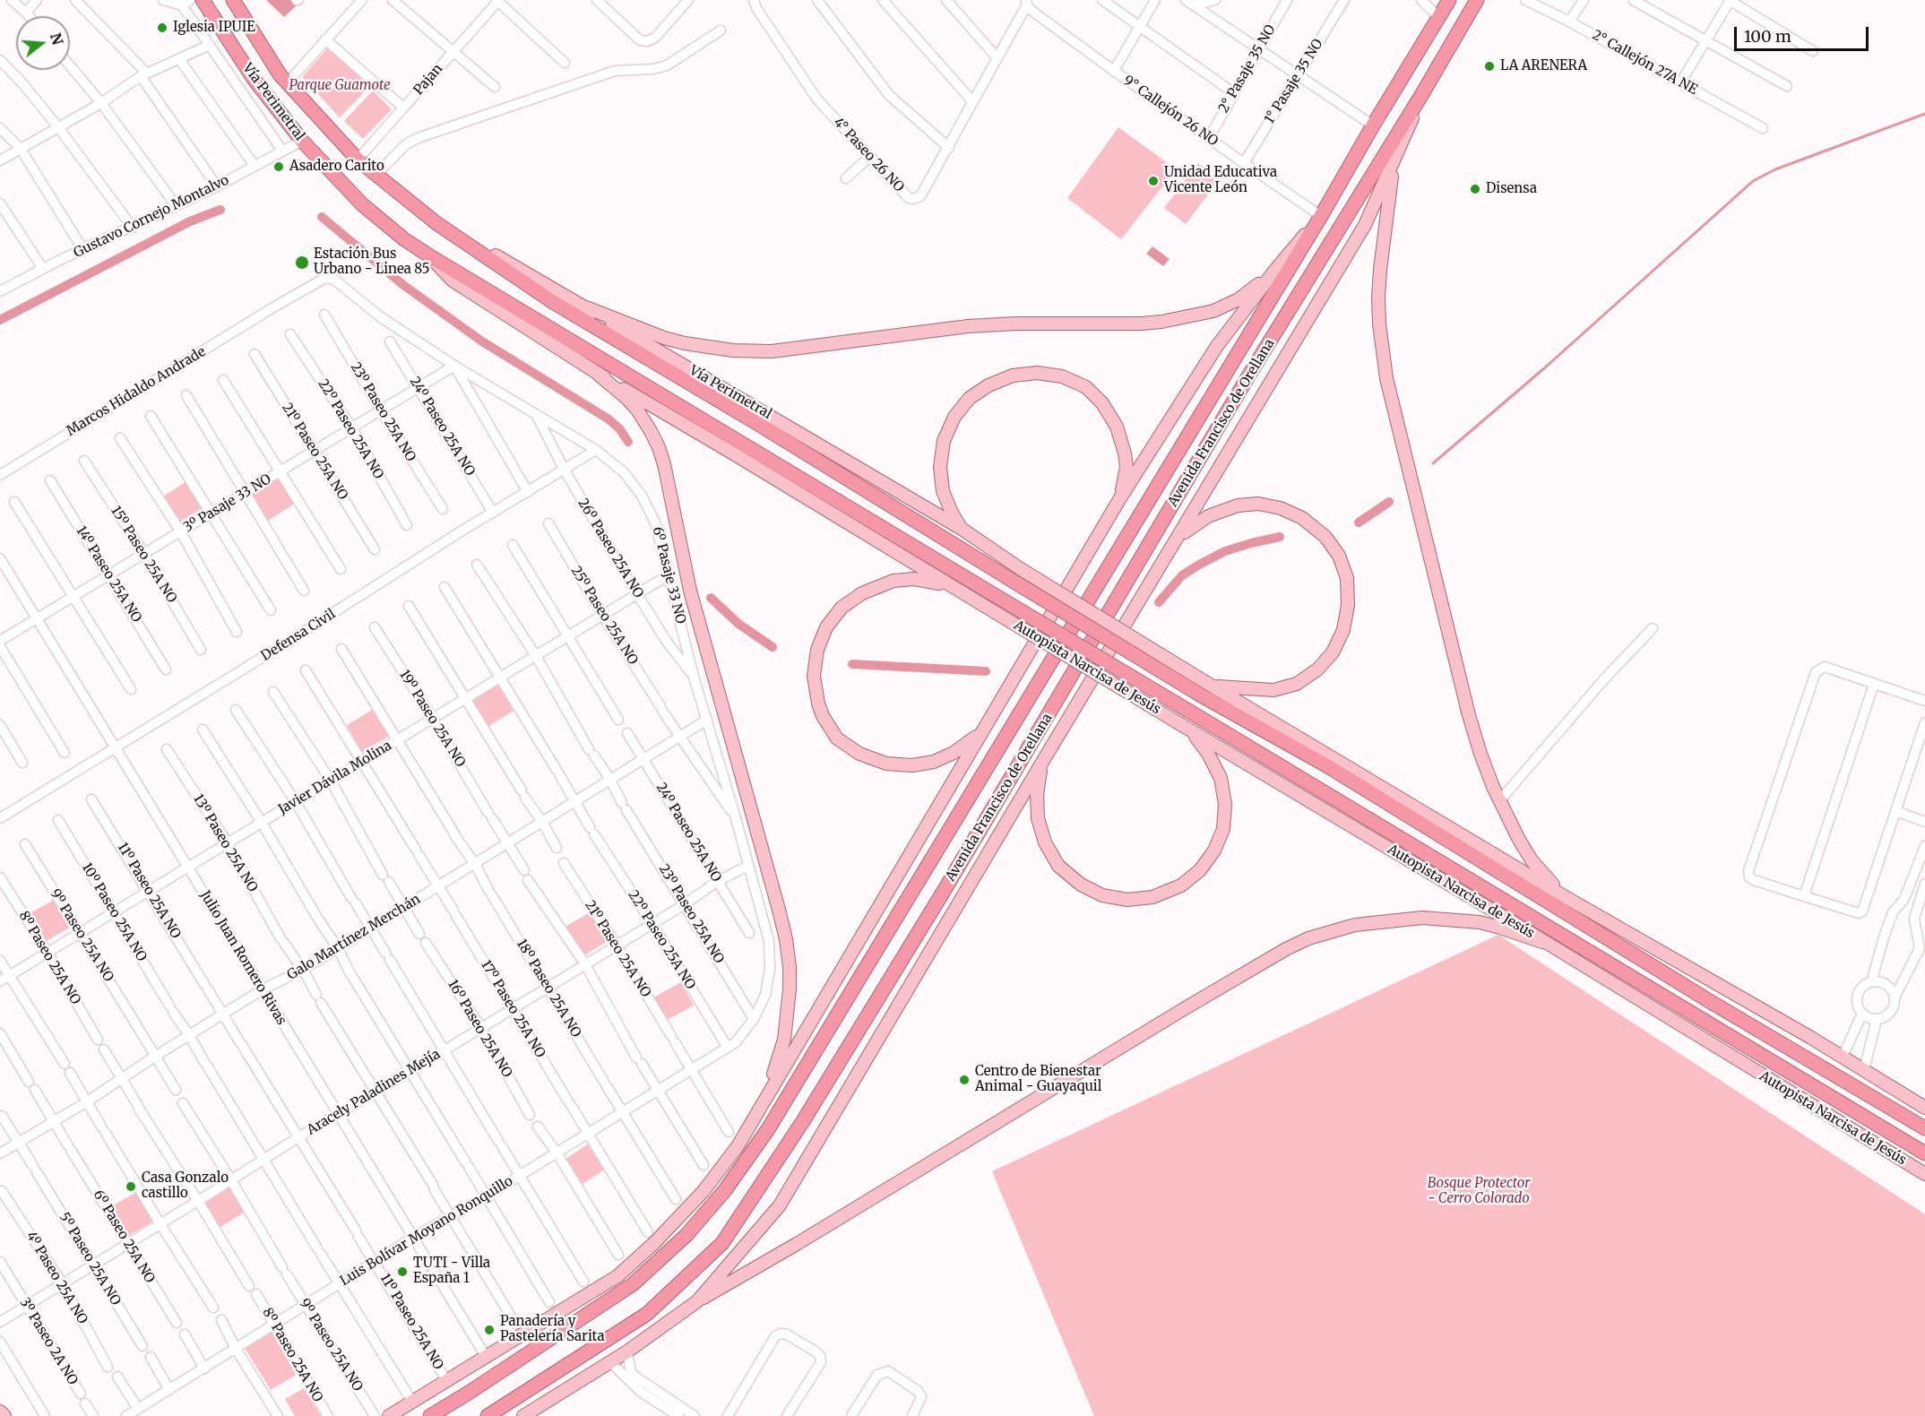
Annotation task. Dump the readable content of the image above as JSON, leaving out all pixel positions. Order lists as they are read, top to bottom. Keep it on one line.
{"streets":{"highway":["Vía Perimetral","Avenida Francisco de Orellana","Autopista Narcisa de Jesús"],"street":["2° Callejón 27A NE","2° Pasaje 35 NO","Pajan","1° Pasaje 35 NO","9° Callejón 26 NO","4° Paseo 26 NO","Gustavo Cornejo Montalvo","Marcos Hidaldo Andrade","23º Paseo 25A NO","24º Paseo 25A NO","22º Paseo 25A NO","21º Paseo 25A NO","3º Pasaje 33 NO","26º Paseo 25A NO","15º Paseo 25A NO","14º Paseo 25A NO","6º Pasaje 33 NO","25º Paseo 25A NO","Defensa Civil","19º Paseo 25A NO","Javier Dávila Molina","13º Paseo 25A NO","11º Paseo 25A NO","10º Paseo 25A NO","9º Paseo 25A NO","Galo Martínez Merchán","8º Paseo 25A NO","Julio Juan Romero Rivas","18º Paseo 25A NO","17º Paseo 25A NO","16º Paseo 25A NO","Aracely Paladines Mejía","Luis Bolívar Moyano Ronquillo","6º Paseo 25A NO","5º Paseo 25A NO","4º Paseo 25A NO","3º Paseo 2A NO"]},"crossings":[["2° Pasaje 35 NO","9° Callejón 26 NO"],["Pajan","Vía Perimetral"],["1° Pasaje 35 NO","9° Callejón 26 NO"],["Vía Perimetral","Gustavo Cornejo Montalvo"],["Vía Perimetral","Autopista Narcisa de Jesús"],["9° Callejón 26 NO","4° Paseo 26 NO"],["9° Callejón 26 NO","Avenida Francisco de Orellana"],["Marcos Hidaldo Andrade","6º Pasaje 33 NO"],["23º Paseo 25A NO","3º Pasaje 33 NO"],["23º Paseo 25A NO","6º Pasaje 33 NO"],["23º Paseo 25A NO","Javier Dávila Molina"],["23º Paseo 25A NO","Galo Martínez Merchán"],["23º Paseo 25A NO","Aracely Paladines Mejía"],["Avenida Francisco de Orellana","11º Paseo 25A NO"],["Avenida Francisco de Orellana","10º Paseo 25A NO"],["Avenida Francisco de Orellana","Julio Juan Romero Rivas"],["24º Paseo 25A NO","3º Pasaje 33 NO"],["24º Paseo 25A NO","Defensa Civil"],["24º Paseo 25A NO","Galo Martínez Merchán"],["24º Paseo 25A NO","Aracely Paladines Mejía"],["22º Paseo 25A NO","3º Pasaje 33 NO"],["22º Paseo 25A NO","6º Pasaje 33 NO"],["22º Paseo 25A NO","Javier Dávila Molina"],["22º Paseo 25A NO","Galo Martínez Merchán"],["22º Paseo 25A NO","Aracely Paladines Mejía"],["22º Paseo 25A NO","Luis Bolívar Moyano Ronquillo"],["21º Paseo 25A NO","3º Pasaje 33 NO"],["21º Paseo 25A NO","Aracely Paladines Mejía"],["21º Paseo 25A NO","Luis Bolívar Moyano Ronquillo"],["3º Pasaje 33 NO","15º Paseo 25A NO"],["3º Pasaje 33 NO","14º Paseo 25A NO"],["3º Pasaje 33 NO","6º Pasaje 33 NO"],["3º Pasaje 33 NO","Julio Juan Romero Rivas"],["26º Paseo 25A NO","6º Pasaje 33 NO"],["26º Paseo 25A NO","Defensa Civil"],["26º Paseo 25A NO","Javier Dávila Molina"],["6º Pasaje 33 NO","25º Paseo 25A NO"],["6º Pasaje 33 NO","Defensa Civil"],["6º Pasaje 33 NO","Javier Dávila Molina"],["6º Pasaje 33 NO","Galo Martínez Merchán"],["6º Pasaje 33 NO","Aracely Paladines Mejía"],["6º Pasaje 33 NO","Luis Bolívar Moyano Ronquillo"],["25º Paseo 25A NO","Javier Dávila Molina"],["25º Paseo 25A NO","Galo Martínez Merchán"],["Defensa Civil","Julio Juan Romero Rivas"],["19º Paseo 25A NO","Javier Dávila Molina"],["19º Paseo 25A NO","Galo Martínez Merchán"],["Javier Dávila Molina","13º Paseo 25A NO"],["Javier Dávila Molina","11º Paseo 25A NO"],["Javier Dávila Molina","10º Paseo 25A NO"],["Javier Dávila Molina","9º Paseo 25A NO"],["Javier Dávila Molina","8º Paseo 25A NO"],["Javier Dávila Molina","Julio Juan Romero Rivas"],["Javier Dávila Molina","18º Paseo 25A NO"],["Javier Dávila Molina","17º Paseo 25A NO"],["13º Paseo 25A NO","Galo Martínez Merchán"],["13º Paseo 25A NO","Aracely Paladines Mejía"],["13º Paseo 25A NO","Luis Bolívar Moyano Ronquillo"],["11º Paseo 25A NO","Galo Martínez Merchán"],["11º Paseo 25A NO","Aracely Paladines Mejía"],["11º Paseo 25A NO","Luis Bolívar Moyano Ronquillo"],["10º Paseo 25A NO","Galo Martínez Merchán"],["10º Paseo 25A NO","Aracely Paladines Mejía"],["10º Paseo 25A NO","Luis Bolívar Moyano Ronquillo"],["9º Paseo 25A NO","Galo Martínez Merchán"],["9º Paseo 25A NO","Aracely Paladines Mejía"],["9º Paseo 25A NO","Luis Bolívar Moyano Ronquillo"],["Galo Martínez Merchán","Julio Juan Romero Rivas"],["Galo Martínez Merchán","18º Paseo 25A NO"],["Galo Martínez Merchán","17º Paseo 25A NO"],["Galo Martínez Merchán","6º Paseo 25A NO"],["Galo Martínez Merchán","5º Paseo 25A NO"],["8º Paseo 25A NO","Luis Bolívar Moyano Ronquillo"],["Julio Juan Romero Rivas","Aracely Paladines Mejía"],["Julio Juan Romero Rivas","Luis Bolívar Moyano Ronquillo"],["18º Paseo 25A NO","Aracely Paladines Mejía"],["18º Paseo 25A NO","Luis Bolívar Moyano Ronquillo"],["17º Paseo 25A NO","Aracely Paladines Mejía"],["17º Paseo 25A NO","Luis Bolívar Moyano Ronquillo"],["16º Paseo 25A NO","Aracely Paladines Mejía"],["Aracely Paladines Mejía","6º Paseo 25A NO"],["Aracely Paladines Mejía","5º Paseo 25A NO"],["Aracely Paladines Mejía","4º Paseo 25A NO"],["Aracely Paladines Mejía","3º Paseo 2A NO"]],"parks":["Parque Guamote","Bosque Protector - Cerro Colorado"],"places":["Iglesia IPUIE","LA ARENERA","Asadero Carito","Unidad Educativa Vicente León","Disensa","Estación Bus Urbano - Linea 85","Centro de Bienestar Animal - Guayaquil","Casa Gonzalo castillo","TUTI - Villa España 1","Panadería y Pastelería Sarita"],"scale_bar":"100 m","north":"right"}
